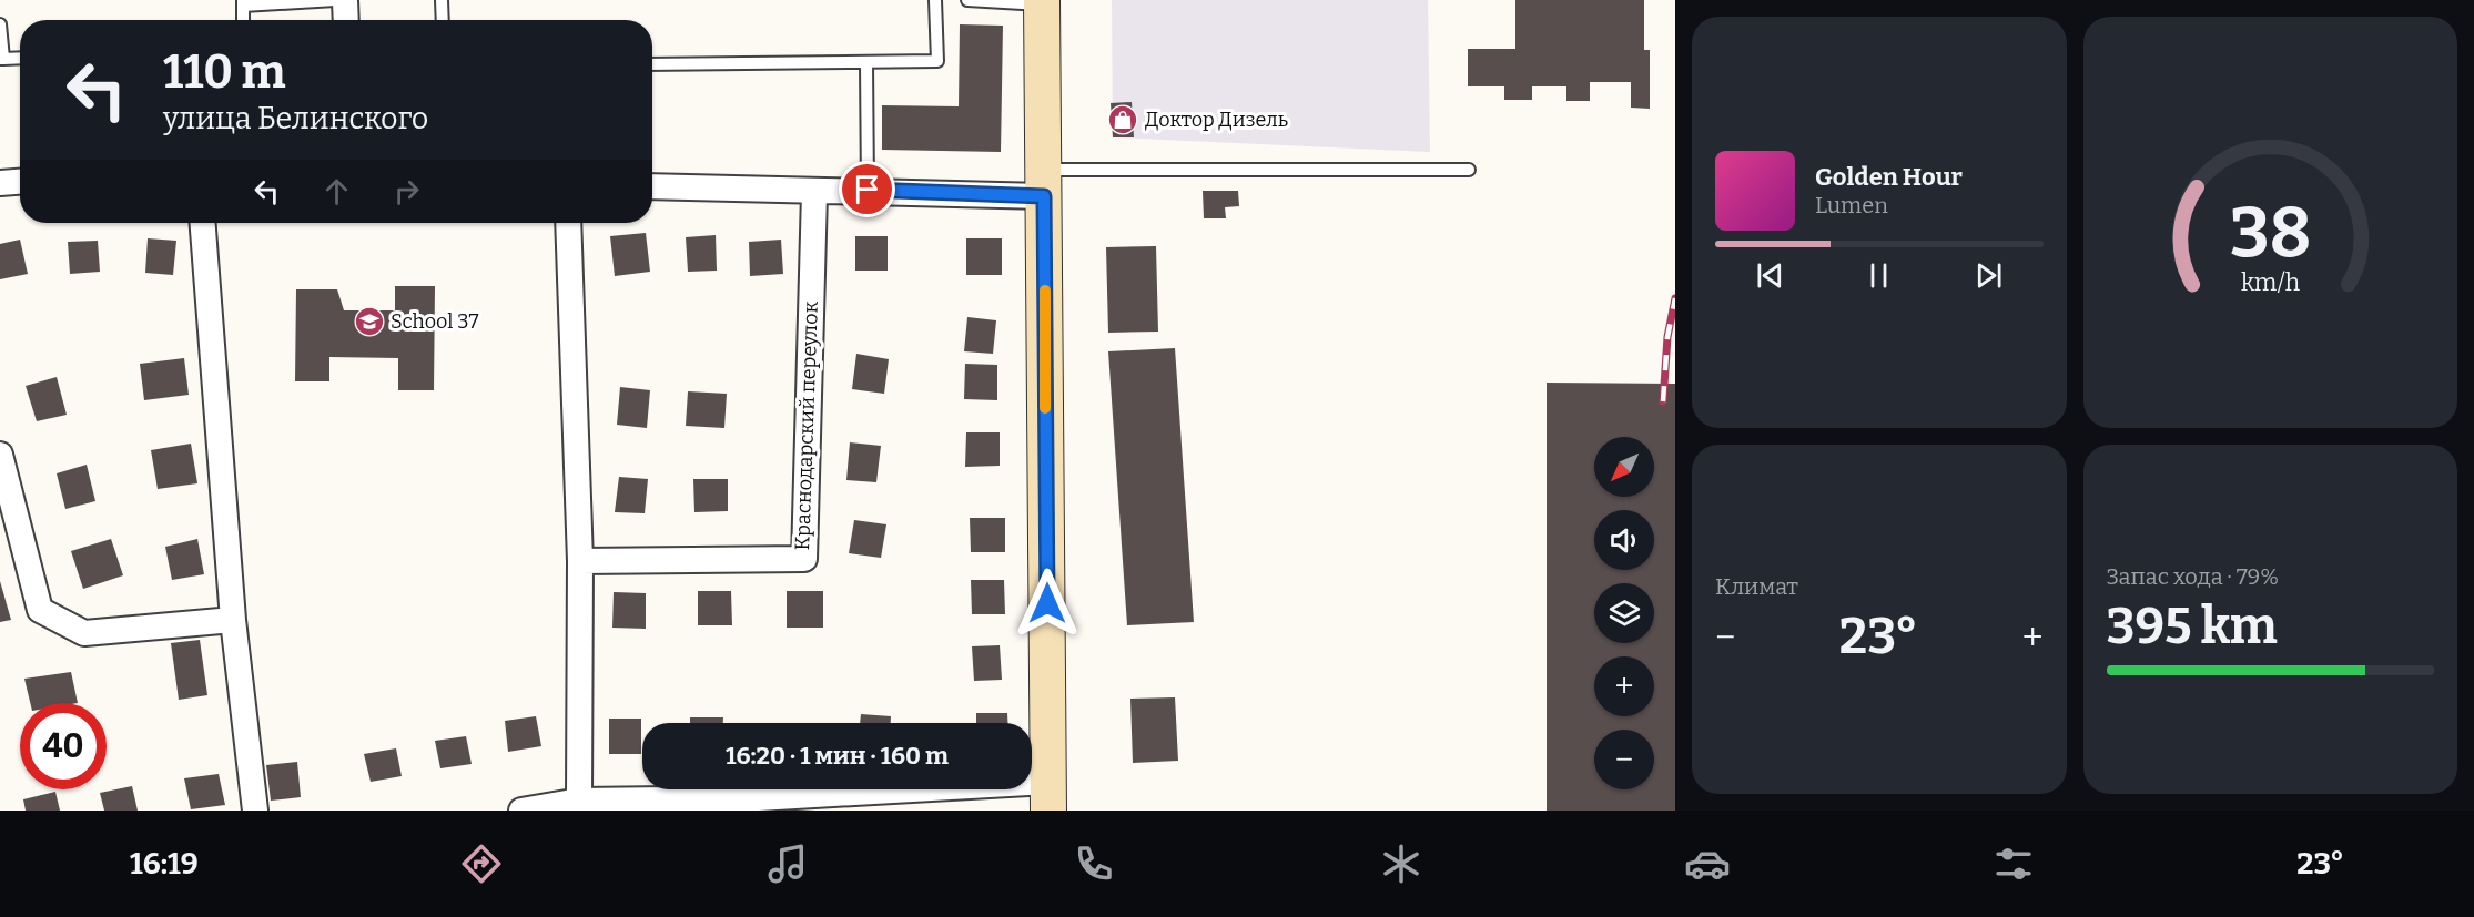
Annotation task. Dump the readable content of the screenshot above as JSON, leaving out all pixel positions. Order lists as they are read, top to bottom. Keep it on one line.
{"streets":{"street":["Краснодарский переулок"]},"places":{"shop":["Доктор Дизель"],"school or university":["School 37"]},"north":"bottom left","page":{"turn":["110 m","улица Белинского"],"song":["Golden Hour","Lumen"],"map_buttons":["+","−"],"tile":["Климат",["Запас хода · 79%","395 km"]],"heat":["−","23°","+"],"limit":"40","trip":"16:20 · 1 мин · 160 m","tabs":["16:19","23°"],"gauge":["38","km/h"]}}
